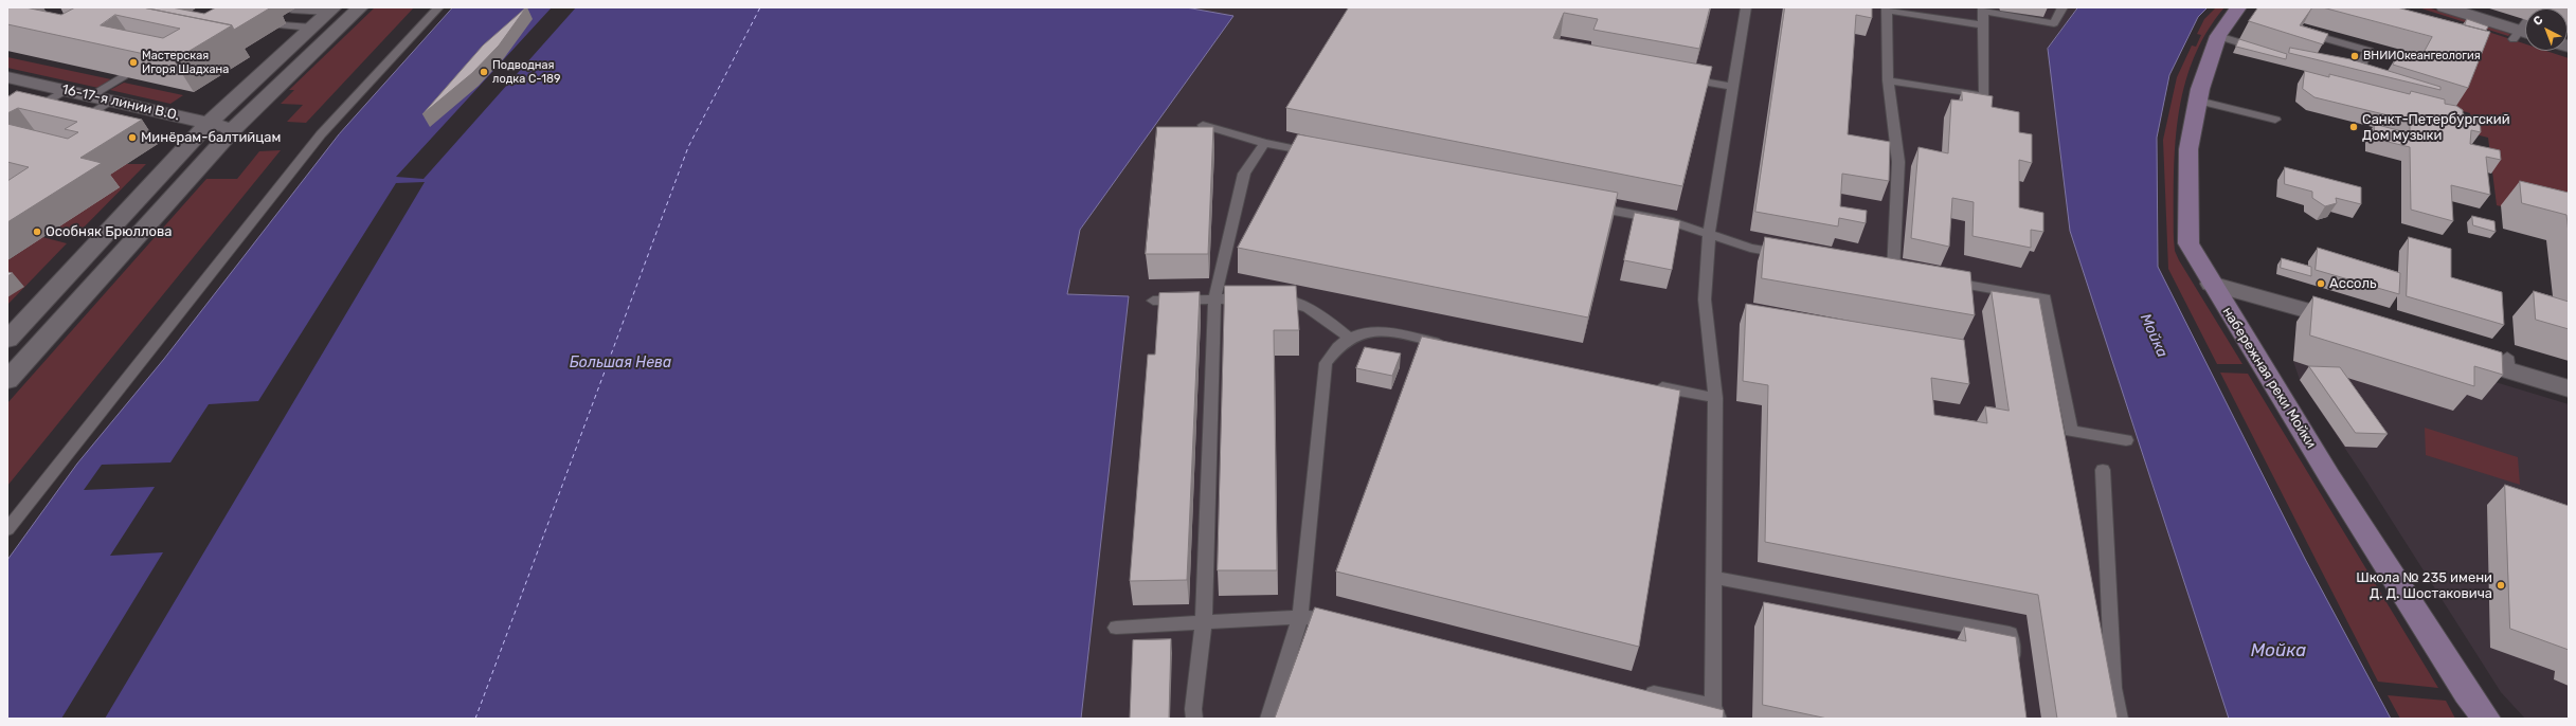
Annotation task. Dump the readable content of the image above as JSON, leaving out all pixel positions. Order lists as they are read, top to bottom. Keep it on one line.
{"streets":{"main road":["набережная реки Мойки"],"street":["16-17-я линии В.О."]},"water":["Мойка","Большая Нева"],"places":["ВНИИОкеангеология","Мастерская Игоря Шадхана","Подводная лодка С-189","Санкт-Петербургский Дом музыки","Минёрам-балтийцам","Особняк Брюллова","Ассоль","Школа № 235 имени Д. Д. Шостаковича"],"north":"top left"}
